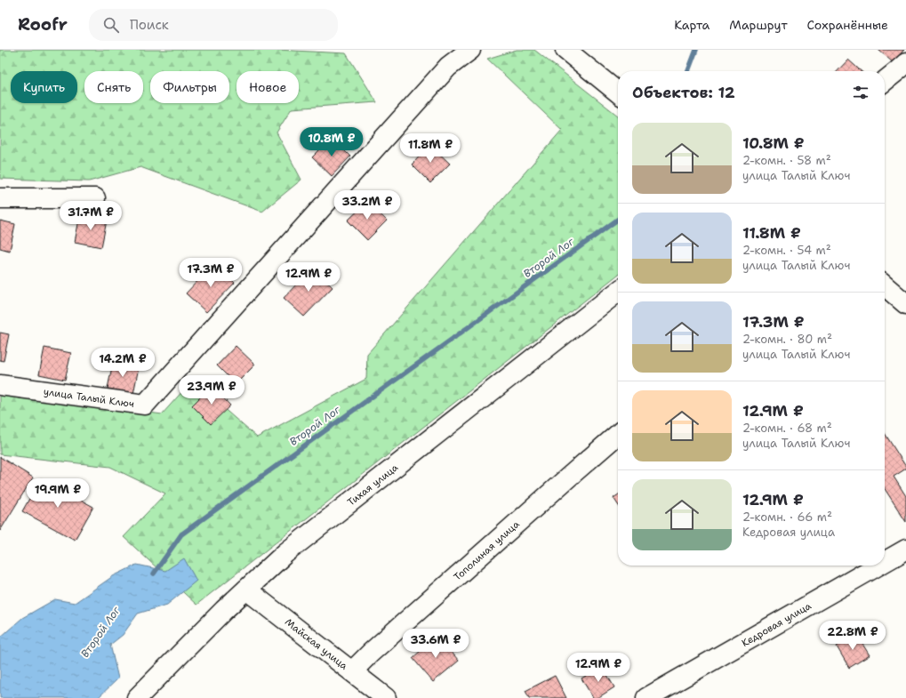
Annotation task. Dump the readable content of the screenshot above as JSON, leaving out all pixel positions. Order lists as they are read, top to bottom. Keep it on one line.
{"streets":{"street":["улица Талый Ключ","Тихая улица","Тополиная улица","Кедровая улица","Майская улица"]},"crossings":[["Тихая улица","Майская улица"],["Тополиная улица","Майская улица"]],"water":["Второй Лог"],"page":{"header":"Roofr","search":"Поиск","nav":["Карта","Маршрут","Сохранённые"],"chip":["Купить","Снять","Фильтры","Новое"],"heading":"Объектов: 12","list":[{"name":"10.8M ₽","note":"2-комн. · 58 m² · улица Талый Ключ"},{"name":"11.8M ₽","note":"2-комн. · 54 m² · улица Талый Ключ"},{"name":"17.3M ₽","note":"2-комн. · 80 m² · улица Талый Ключ"},{"name":"12.9M ₽","note":"2-комн. · 68 m² · улица Талый Ключ"},{"name":"12.9M ₽","note":"2-комн. · 66 m² · Кедровая улица"}],"price":["10.8M ₽","11.8M ₽","33.2M ₽","31.7M ₽","17.3M ₽","12.9M ₽","14.2M ₽","23.9M ₽","19.9M ₽","22.8M ₽","33.6M ₽","12.9M ₽"]}}
